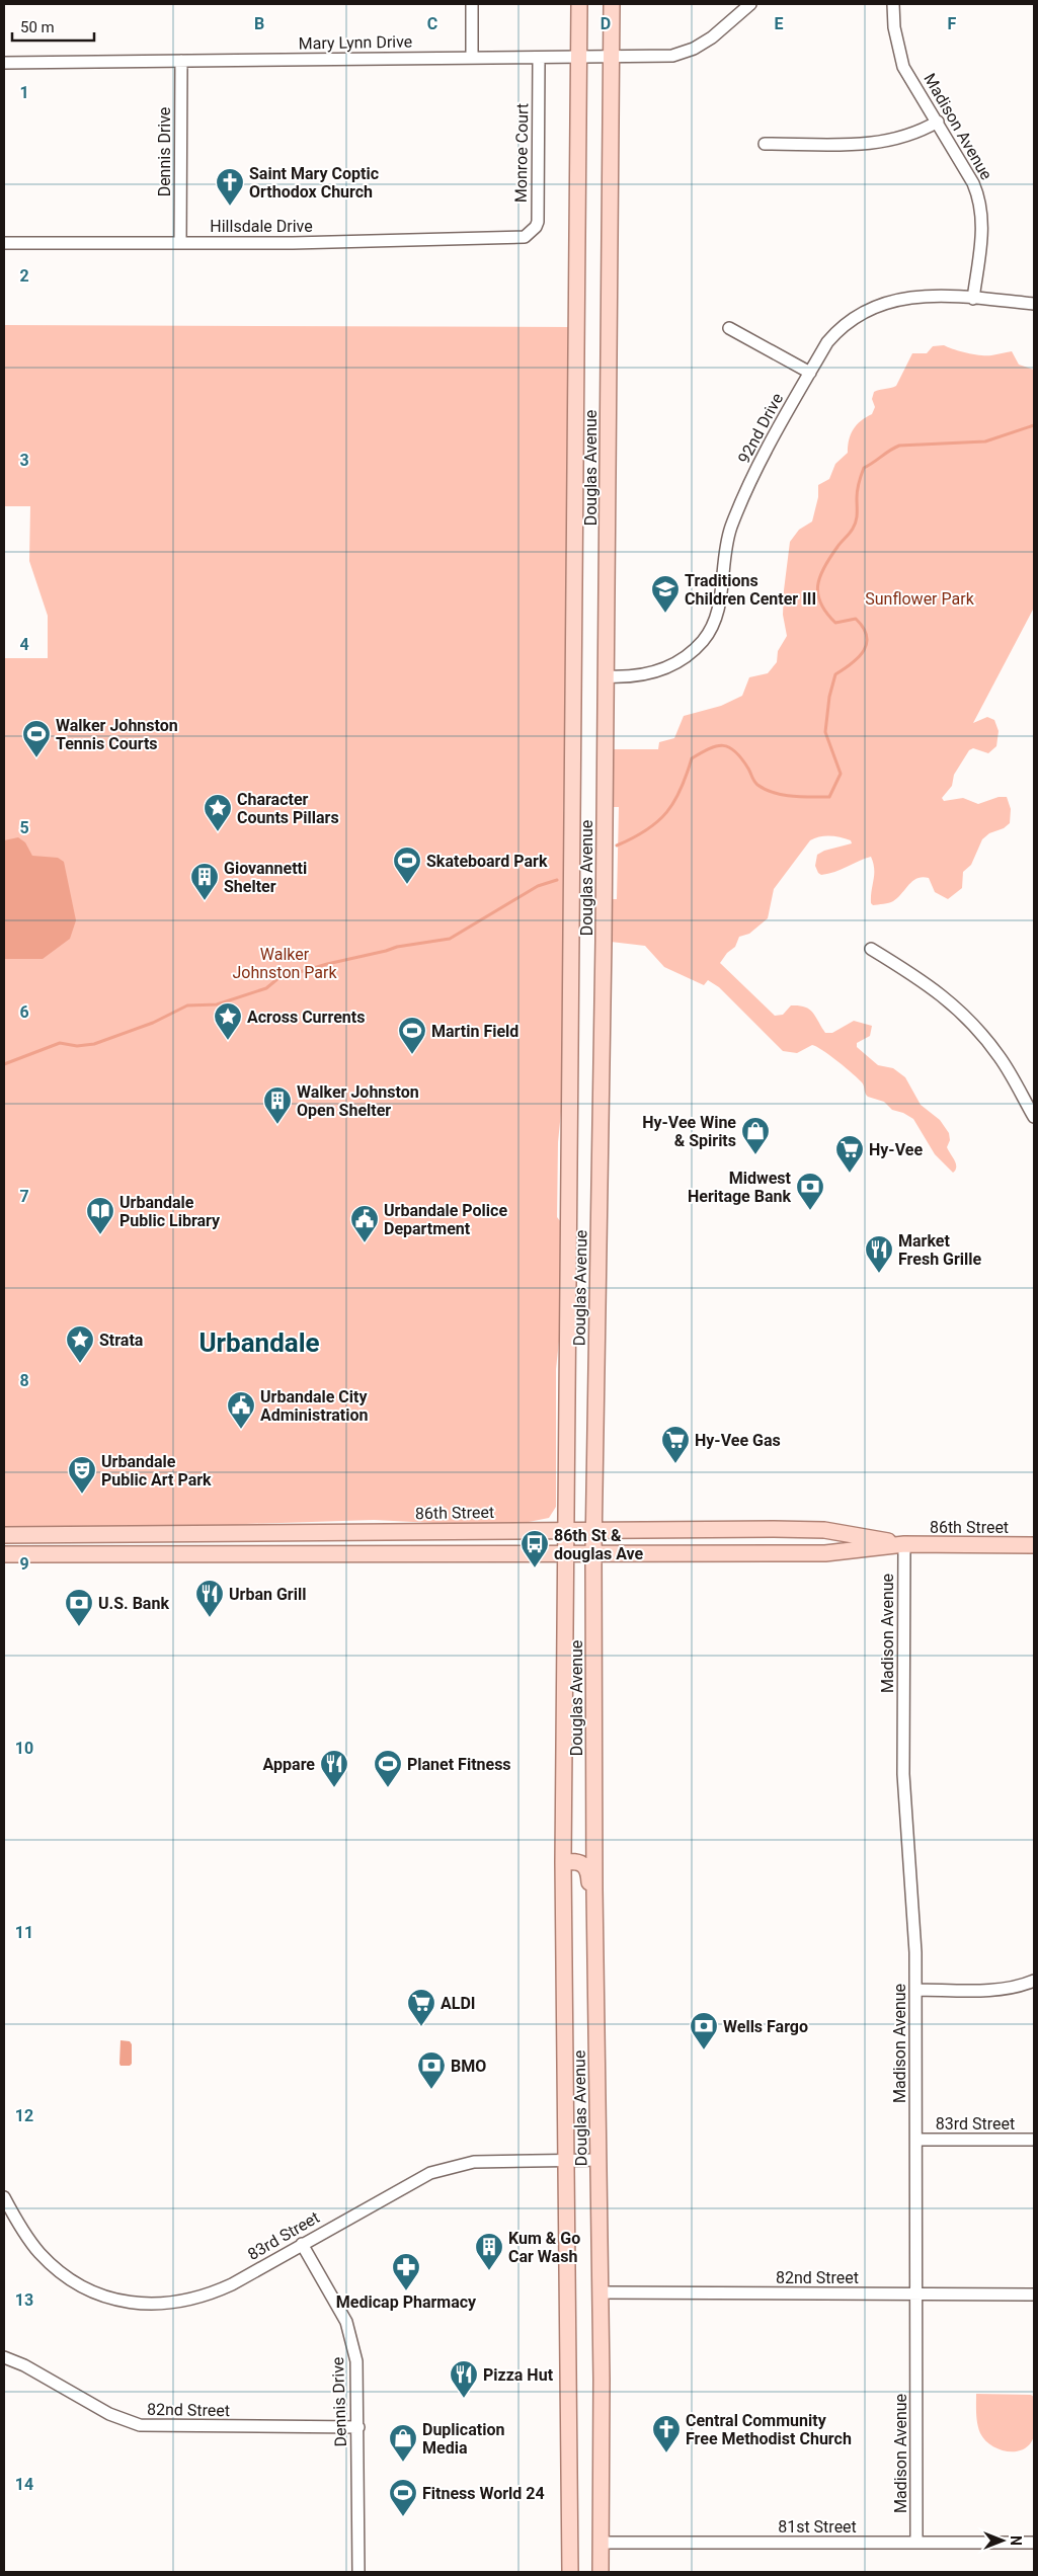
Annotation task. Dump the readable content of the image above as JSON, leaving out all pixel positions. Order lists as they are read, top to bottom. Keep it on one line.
{"streets":{"main road":["Douglas Avenue","86th Street"],"street":["Mary Lynn Drive","Madison Avenue","Dennis Drive","Monroe Court","Hillsdale Drive","92nd Drive","83rd Street","82nd Street","81st Street"]},"crossings":[["Mary Lynn Drive","Dennis Drive"],["Mary Lynn Drive","Monroe Court"],["Mary Lynn Drive","Douglas Avenue"],["Madison Avenue","92nd Drive"],["Madison Avenue","86th Street"],["Madison Avenue","83rd Street"],["Madison Avenue","82nd Street"],["Madison Avenue","81st Street"],["Dennis Drive","Hillsdale Drive"],["Dennis Drive","83rd Street"],["Dennis Drive","82nd Street"],["Monroe Court","Hillsdale Drive"],["92nd Drive","Douglas Avenue"],["Douglas Avenue","86th Street"],["Douglas Avenue","83rd Street"],["Douglas Avenue","82nd Street"],["Douglas Avenue","81st Street"]],"districts":["Urbandale"],"parks":["Sunflower Park","Walker Johnston Park"],"places":{"church":["Saint Mary Coptic Orthodox Church","Central Community Free Methodist Church"],"school or university":["Traditions Children Center III"],"sports":["Walker Johnston Tennis Courts","Skateboard Park","Martin Field","Planet Fitness","Fitness World 24"],"place":["Character Counts Pillars","Across Currents","Strata"],"building":["Giovannetti Shelter","Walker Johnston Open Shelter","Kum & Go Car Wash"],"shop":["Hy-Vee Wine & Spirits","Duplication Media"],"supermarket":["Hy-Vee","Hy-Vee Gas","ALDI"],"bank":["Midwest Heritage Bank","U.S. Bank","Wells Fargo","BMO"],"library":["Urbandale Public Library"],"public building":["Urbandale Police Department","Urbandale City Administration"],"restaurant":["Market Fresh Grille","Urban Grill","Appare","Pizza Hut"],"theatre":["Urbandale Public Art Park"],"bus stop":["86th St & douglas Ave"],"pharmacy":["Medicap Pharmacy"]},"scale_bar":"50 m","north":"right","grid":{"columns":["B","C","D","E","F"],"rows":["1","2","3","4","5","6","7","8","9","10","11","12","13","14"]}}
